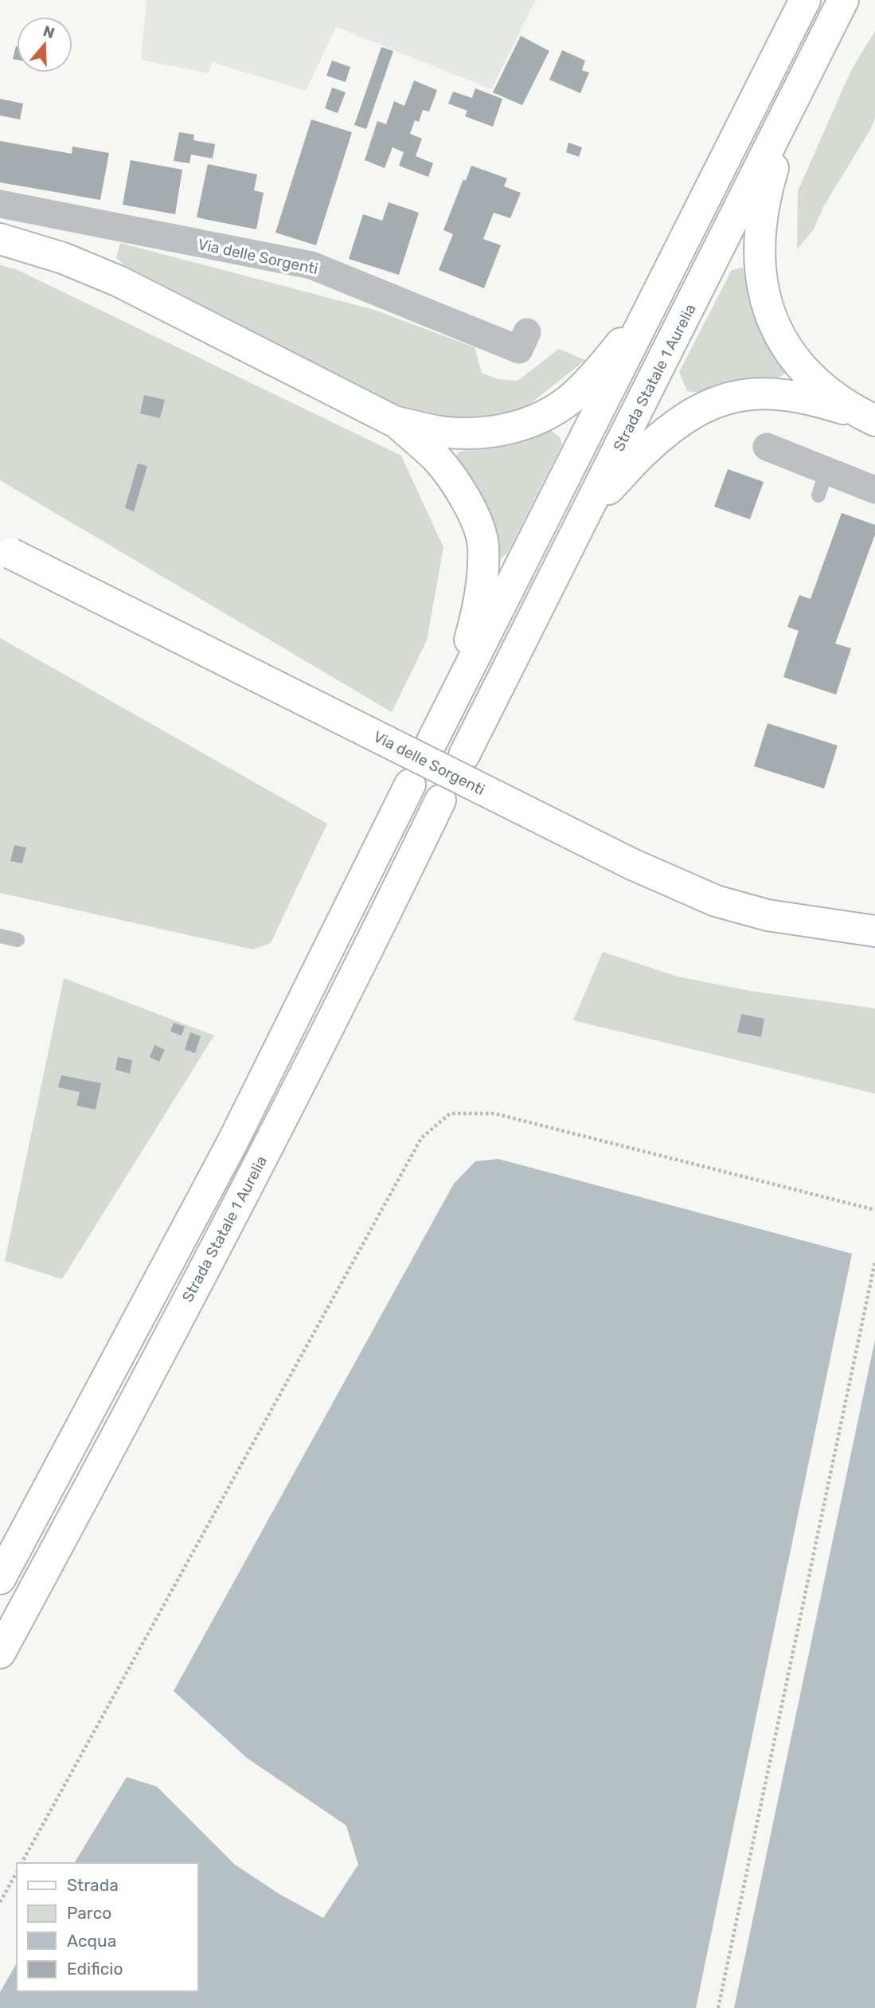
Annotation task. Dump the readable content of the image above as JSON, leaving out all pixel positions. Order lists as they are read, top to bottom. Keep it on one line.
{"streets":{"main road":["Via delle Sorgenti","Strada Statale 1 Aurelia"]},"legend":["Strada","Parco","Acqua","Edificio"],"north":"top"}
